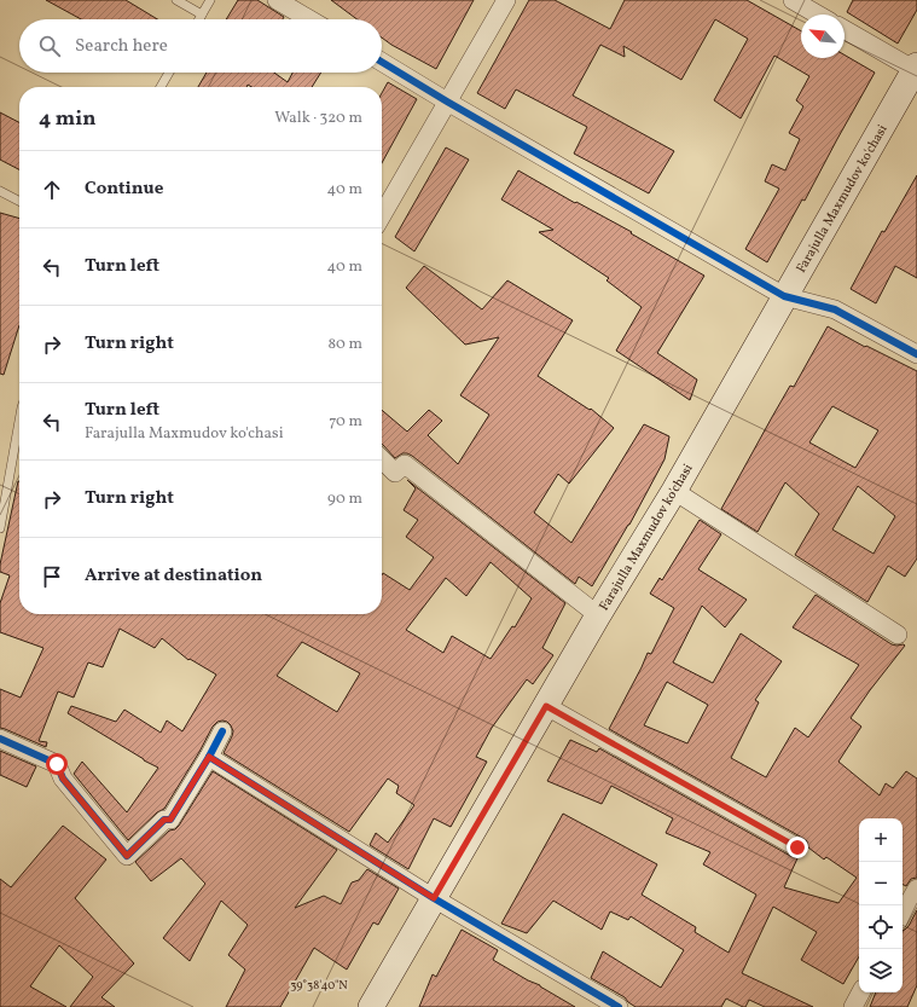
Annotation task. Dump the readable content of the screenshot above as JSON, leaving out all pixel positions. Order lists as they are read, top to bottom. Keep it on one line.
{"streets":{"main road":["Farajulla Maxmudov ko'chasi"]},"north":"top left","page":{"search":"Search here","heading":["4 min","Walk · 320 m"],"list":[["Continue","40 m"],["Turn left","40 m"],["Turn right","80 m"],["Turn left","Farajulla Maxmudov ko'chasi","70 m"],["Turn right","90 m"],"Arrive at destination"],"map_buttons":["+","−"]},"coordinates":["39°38'40\"N"]}
